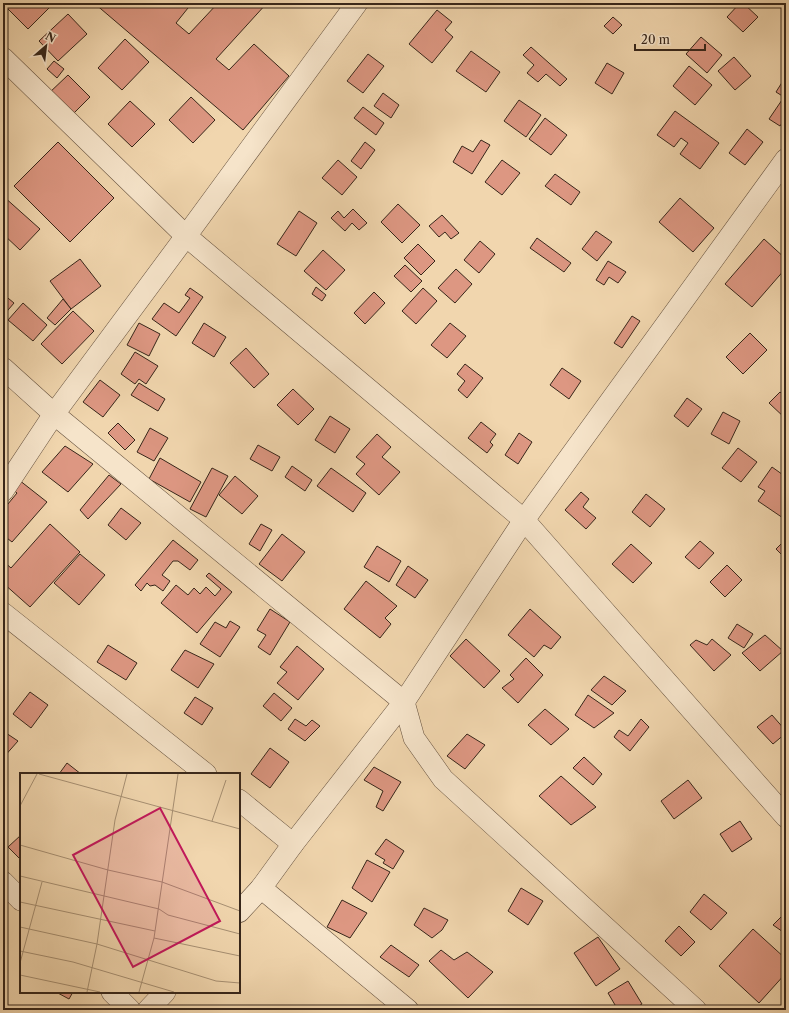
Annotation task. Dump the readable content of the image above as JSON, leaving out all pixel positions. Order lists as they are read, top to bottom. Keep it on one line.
{"scale_bar":"20 m","north":"top right"}
